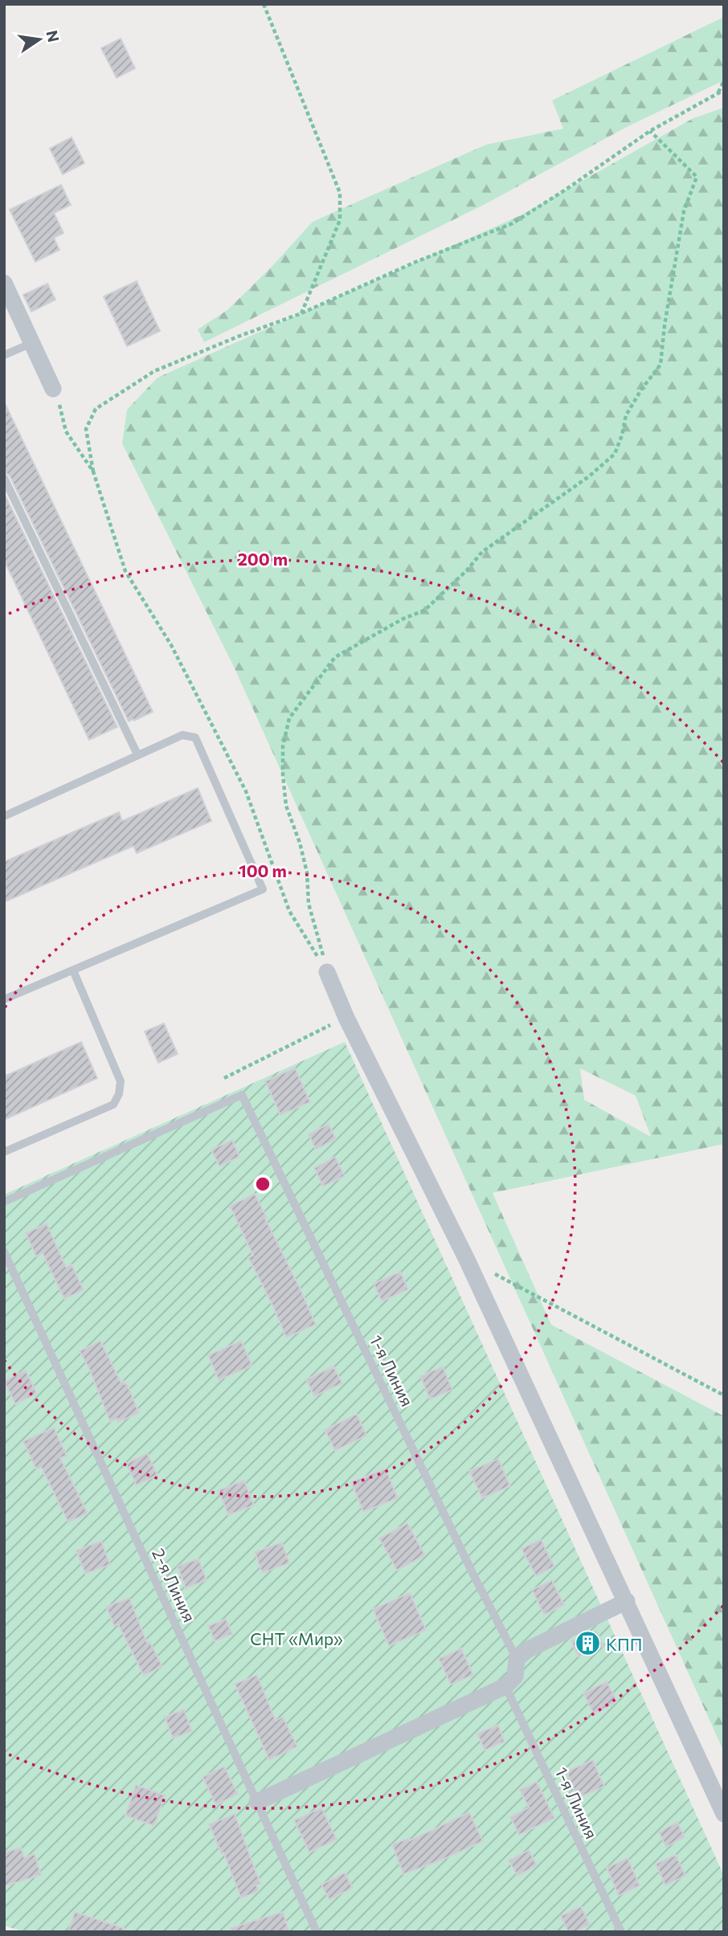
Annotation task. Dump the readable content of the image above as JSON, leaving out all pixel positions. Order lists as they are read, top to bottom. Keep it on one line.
{"streets":{"lane":["1-я Линия","2-я Линия"]},"parks":["СНТ «Мир»"],"places":{"building":["КПП"]},"north":"right","rings":["200 m","100 m"]}
